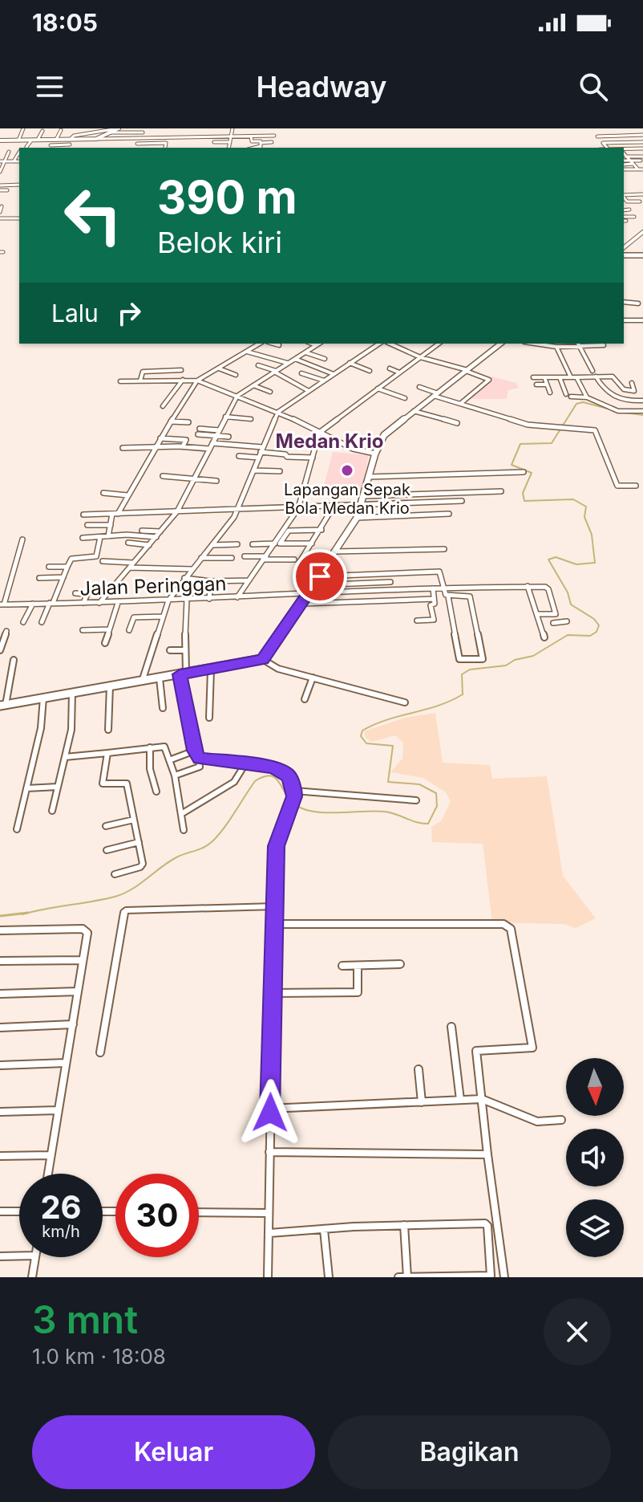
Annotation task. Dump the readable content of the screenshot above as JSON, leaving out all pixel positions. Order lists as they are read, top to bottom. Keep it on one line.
{"streets":{"street":["Jalan Peringgan"]},"districts":["Medan Krio"],"places":["Lapangan Sepak Bola Medan Krio"],"north":"bottom","page":{"status":"18:05","header":"Headway","turn":["390 m","Belok kiri"],"then":"Lalu","speed":"26 km/h","limit":"30","heading":["3 mnt","1.0 km · 18:08"],"buttons":["Keluar","Bagikan"]}}
